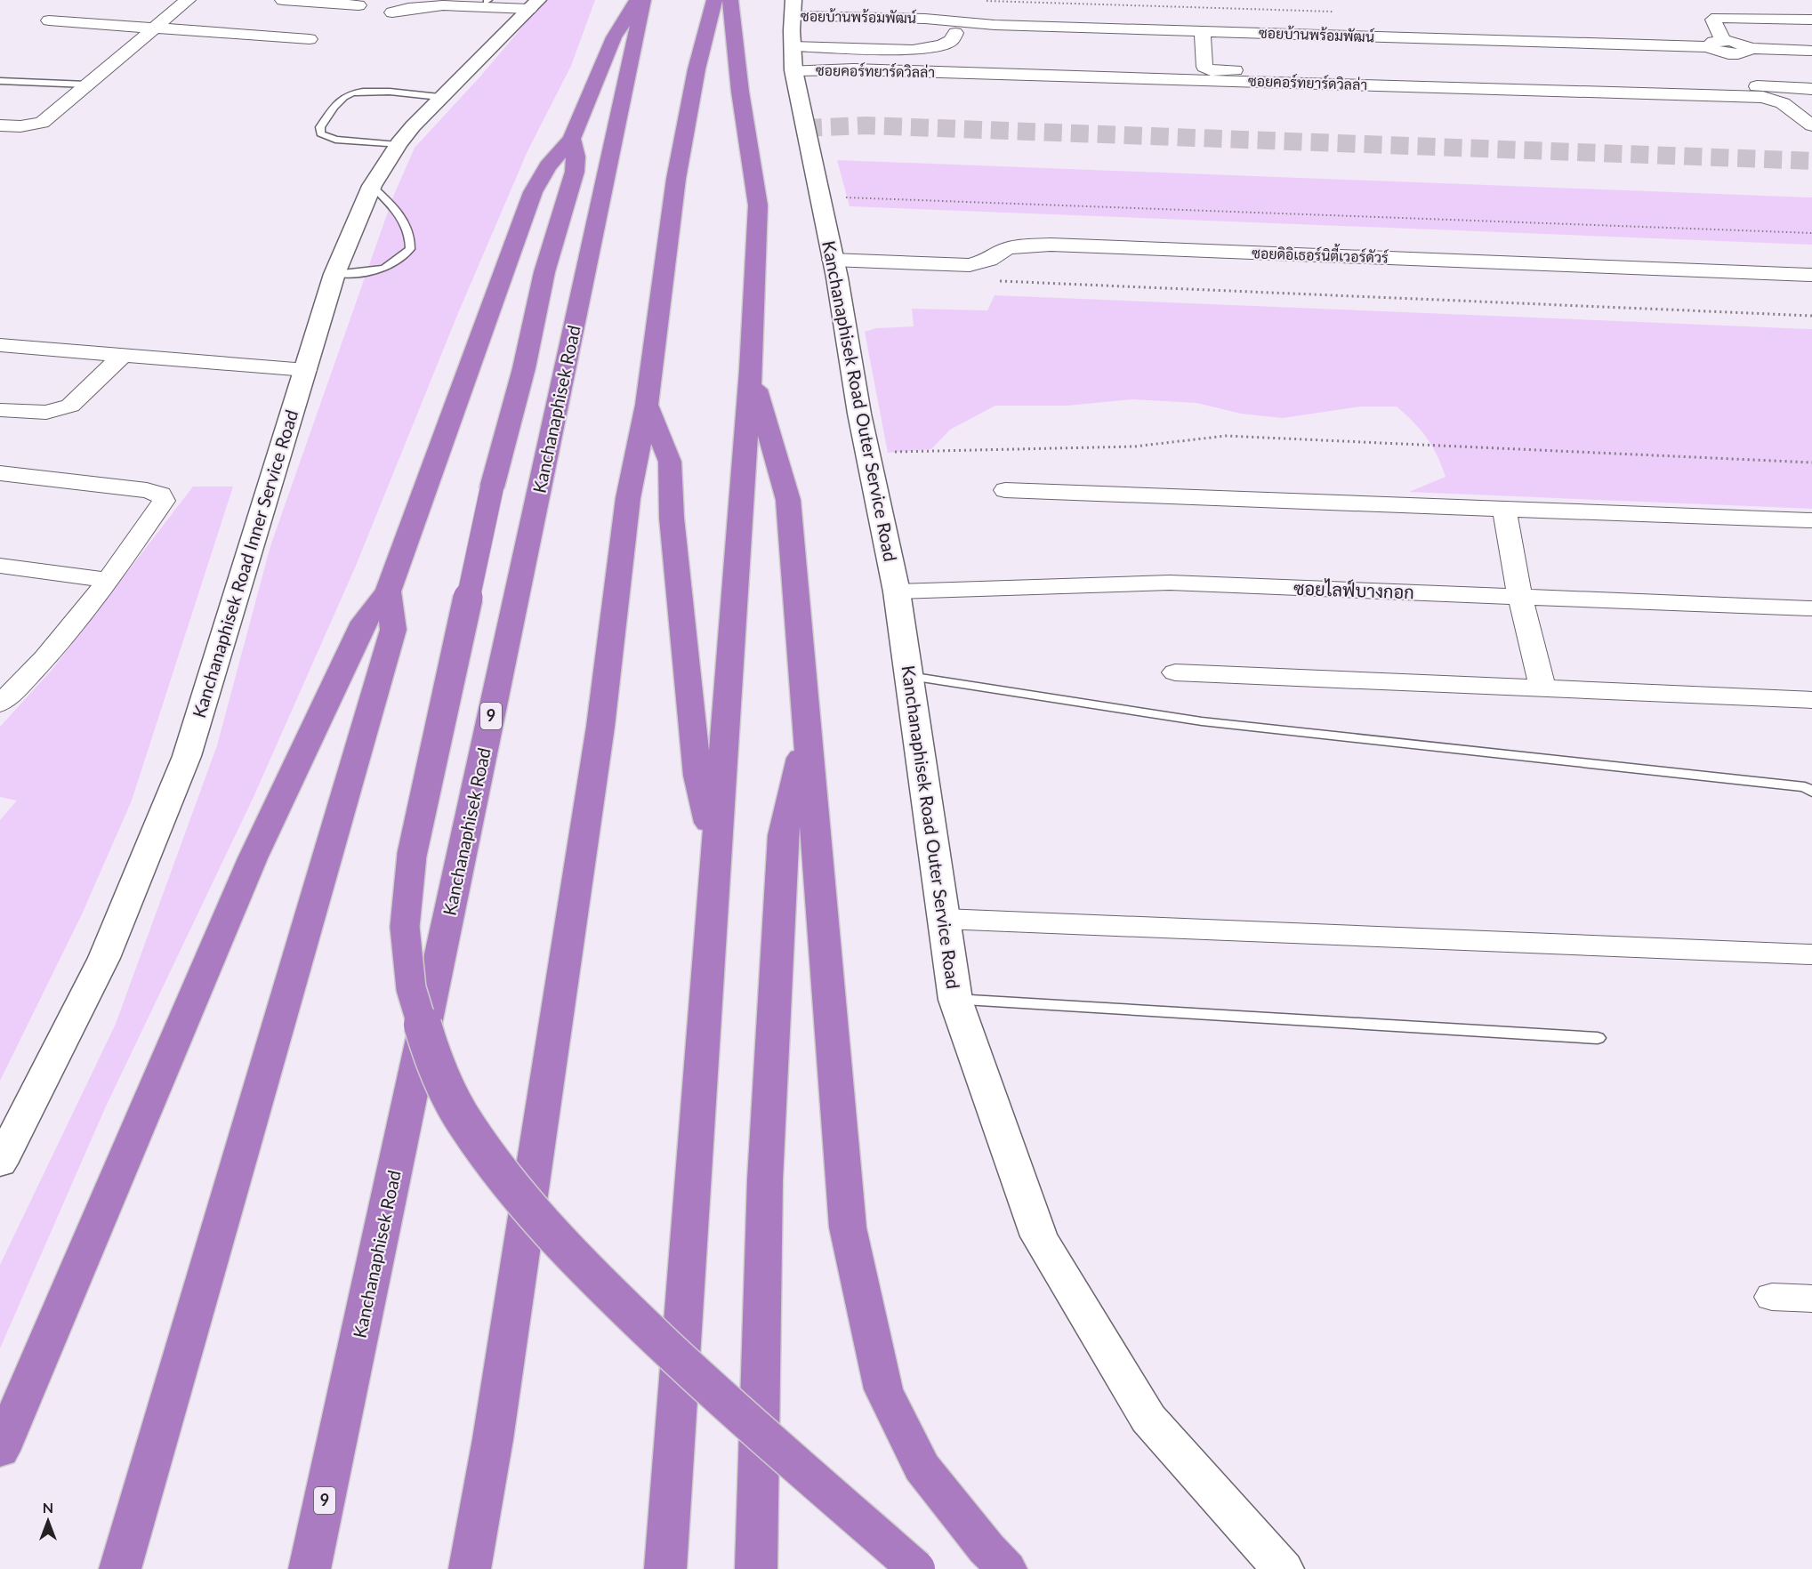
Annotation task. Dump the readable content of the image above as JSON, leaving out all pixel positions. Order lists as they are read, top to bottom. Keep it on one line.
{"streets":{"highway":["Kanchanaphisek Road","9"],"main road":["Kanchanaphisek Road Outer Service Road","Kanchanaphisek Road Inner Service Road"],"street":["ซอยบ้านพร้อมพัฒน์","ซอยคอร์ทยาร์ดวิลล่า","ซอยดิอิเธอร์นิตี้เวอร์ดัวร์","ซอยไลฟ์บางกอก"]},"crossings":[["ซอยบ้านพร้อมพัฒน์","ซอยคอร์ทยาร์ดวิลล่า"],["ซอยบ้านพร้อมพัฒน์","Kanchanaphisek Road Outer Service Road"],["ซอยคอร์ทยาร์ดวิลล่า","Kanchanaphisek Road Outer Service Road"],["ซอยดิอิเธอร์นิตี้เวอร์ดัวร์","Kanchanaphisek Road Outer Service Road"],["Kanchanaphisek Road Outer Service Road","ซอยไลฟ์บางกอก"]],"north":"top"}
